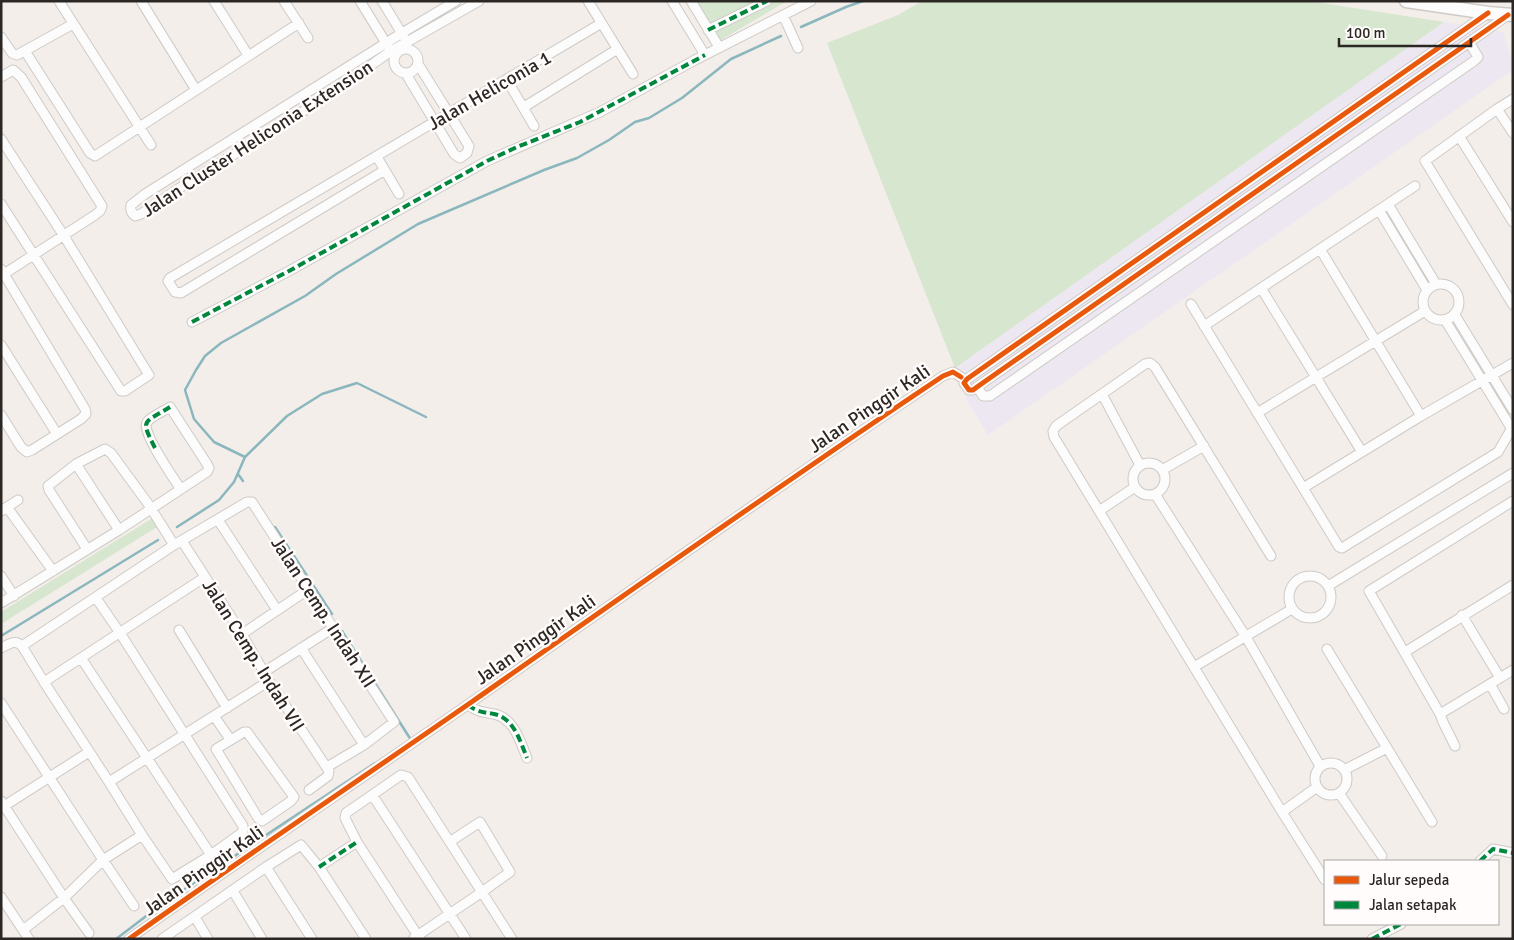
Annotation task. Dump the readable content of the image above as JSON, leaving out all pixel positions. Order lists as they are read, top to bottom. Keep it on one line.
{"streets":{"street":["Jalan Heliconia 1","Jalan Cluster Heliconia Extension","Jalan Pinggir Kali","Jalan Cemp. Indah XII","Jalan Cemp. Indah VII"]},"crossings":[["Jalan Cemp. Indah XII","Jalan Cemp. Indah VII"]],"legend":["Jalur sepeda","Jalan setapak"],"scale_bar":"100 m"}
